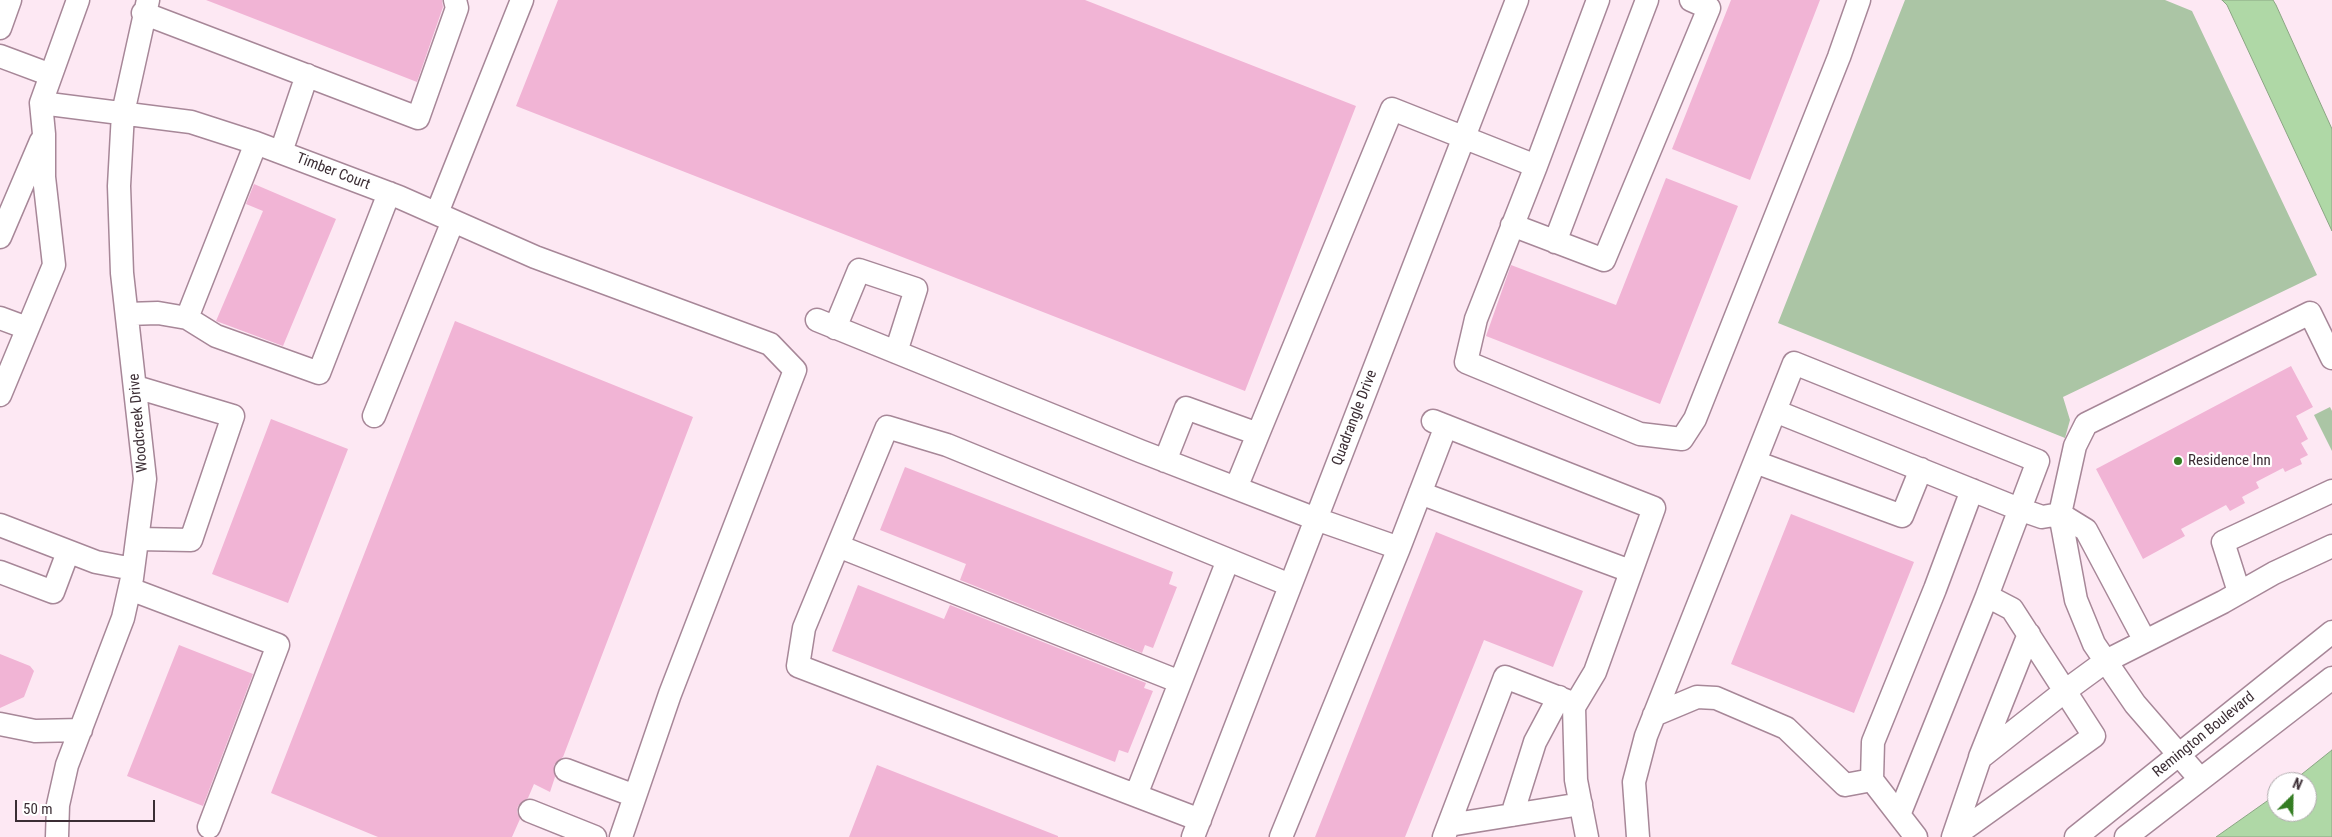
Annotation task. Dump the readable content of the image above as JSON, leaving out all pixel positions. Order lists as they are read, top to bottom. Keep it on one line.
{"streets":{"street":["Timber Court","Quadrangle Drive","Woodcreek Drive","Remington Boulevard"]},"crossings":[["Timber Court","Woodcreek Drive"]],"places":["Residence Inn"],"scale_bar":"50 m","north":"top right"}
